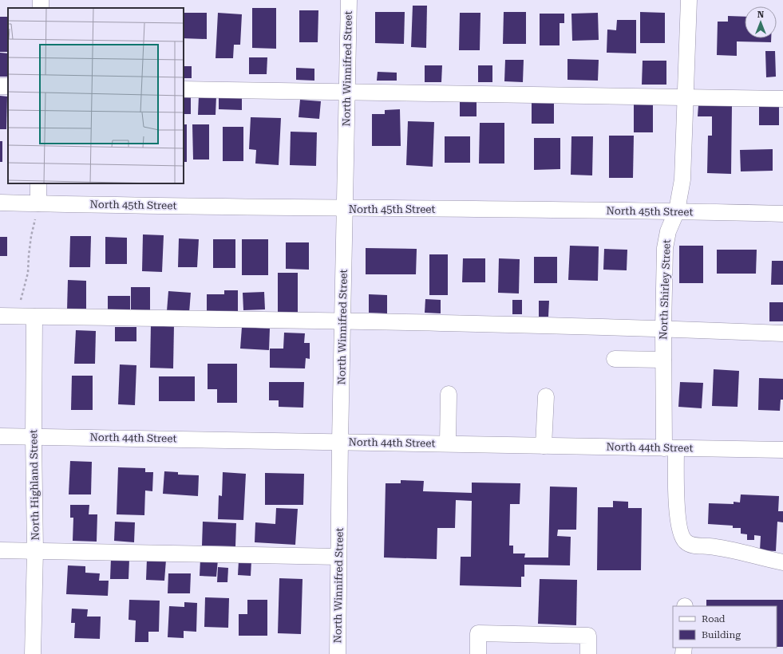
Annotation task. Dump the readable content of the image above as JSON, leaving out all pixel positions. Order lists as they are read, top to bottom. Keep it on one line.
{"streets":{"street":["North Winnifred Street","North 45th Street","North Shirley Street","North 44th Street","North Highland Street"]},"crossings":[["North Winnifred Street","North 45th Street"],["North Winnifred Street","North 44th Street"],["North 45th Street","North Shirley Street"],["North Shirley Street","North 44th Street"],["North 44th Street","North Highland Street"]],"legend":["Road","Building"],"north":"top"}
